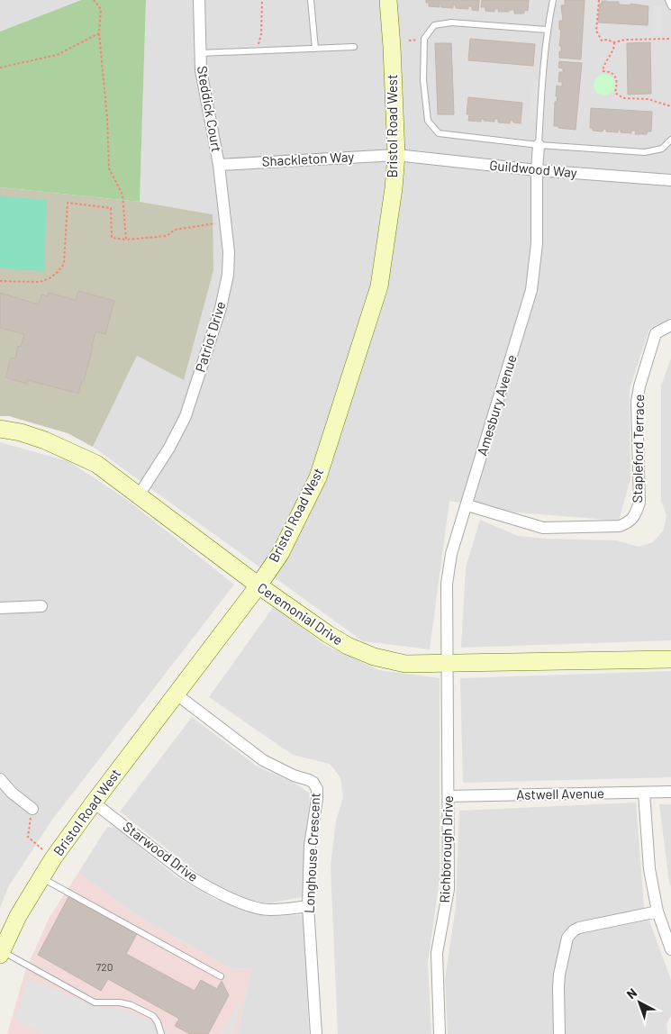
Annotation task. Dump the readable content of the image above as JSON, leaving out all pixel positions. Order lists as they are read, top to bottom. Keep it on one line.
{"streets":{"street":["Steddick Court","Bristol Road West","Shackleton Way","Guildwood Way","Patriot Drive","Amesbury Avenue","Stapleford Terrace","Ceremonial Drive","Astwell Avenue","Richborough Drive","Starwood Drive","Longhouse Crescent"]},"crossings":[["Steddick Court","Shackleton Way"],["Steddick Court","Patriot Drive"],["Bristol Road West","Shackleton Way"],["Bristol Road West","Guildwood Way"],["Bristol Road West","Ceremonial Drive"],["Bristol Road West","Starwood Drive"],["Bristol Road West","Longhouse Crescent"],["Shackleton Way","Guildwood Way"],["Shackleton Way","Patriot Drive"],["Guildwood Way","Amesbury Avenue"],["Patriot Drive","Ceremonial Drive"],["Amesbury Avenue","Stapleford Terrace"],["Amesbury Avenue","Ceremonial Drive"],["Amesbury Avenue","Richborough Drive"],["Ceremonial Drive","Richborough Drive"],["Astwell Avenue","Richborough Drive"],["Starwood Drive","Longhouse Crescent"]],"house_numbers":["720"],"north":"top left"}
